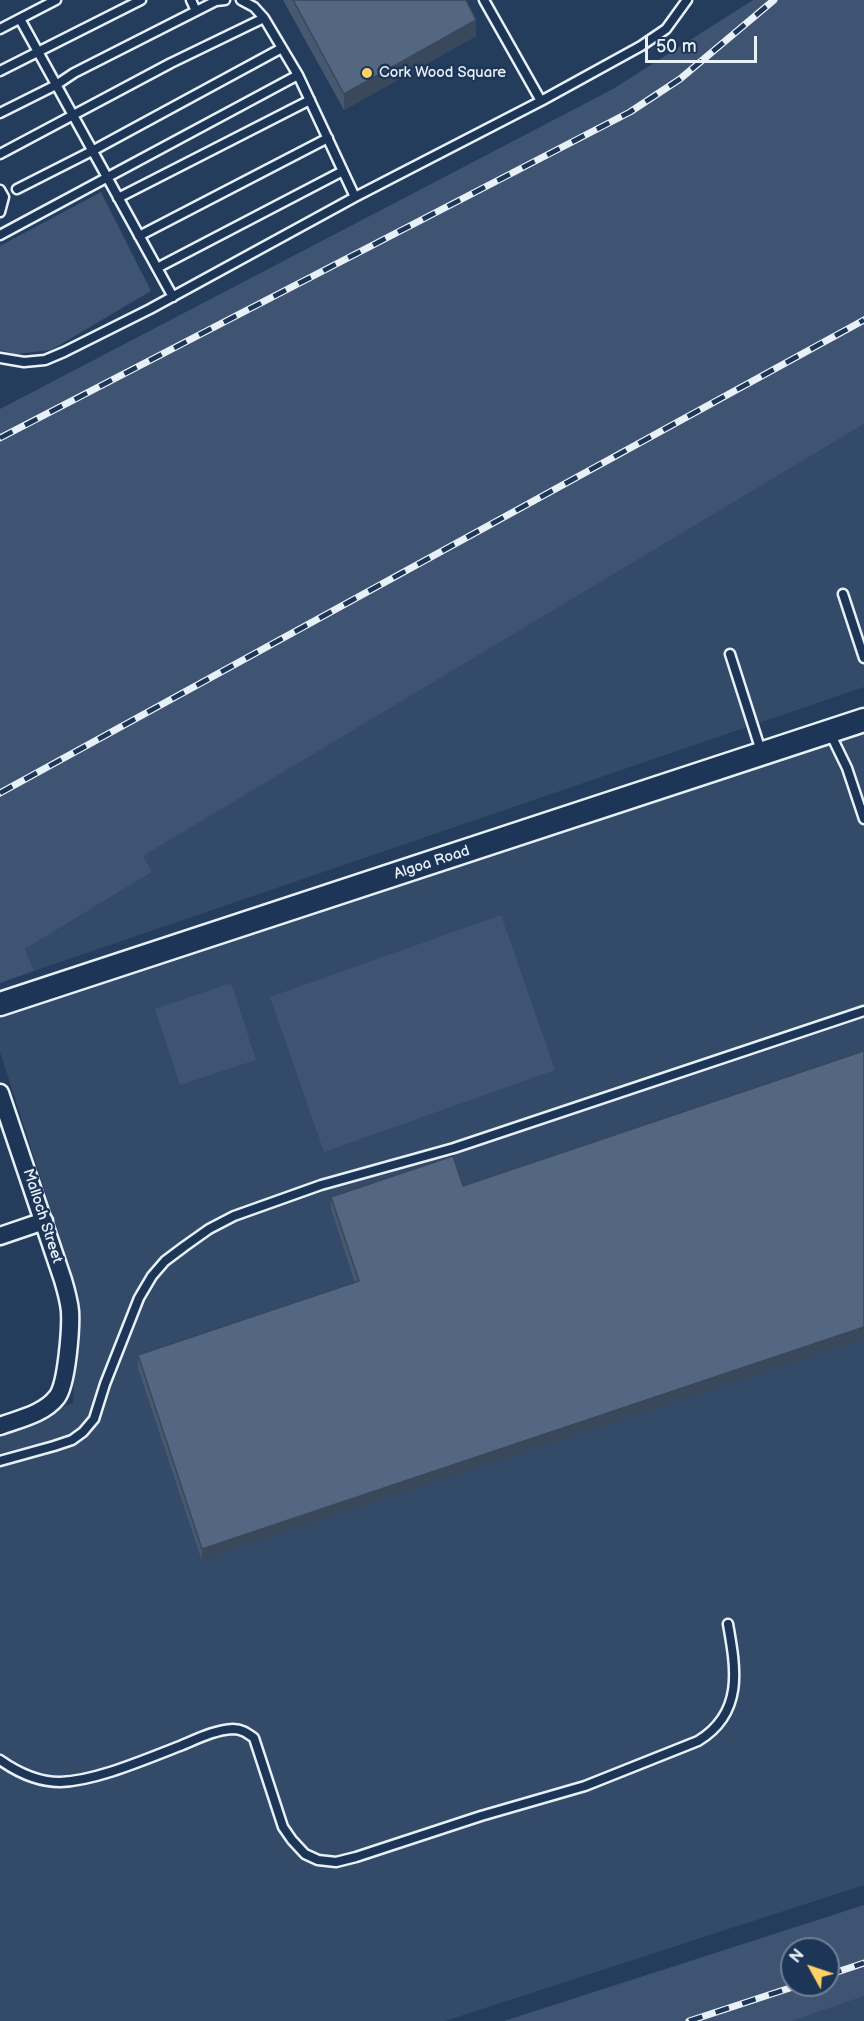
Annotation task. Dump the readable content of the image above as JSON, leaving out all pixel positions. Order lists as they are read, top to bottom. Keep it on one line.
{"streets":{"street":["Algoa Road","Malloch Street"]},"places":["Cork Wood Square"],"scale_bar":"50 m","north":"top left"}
